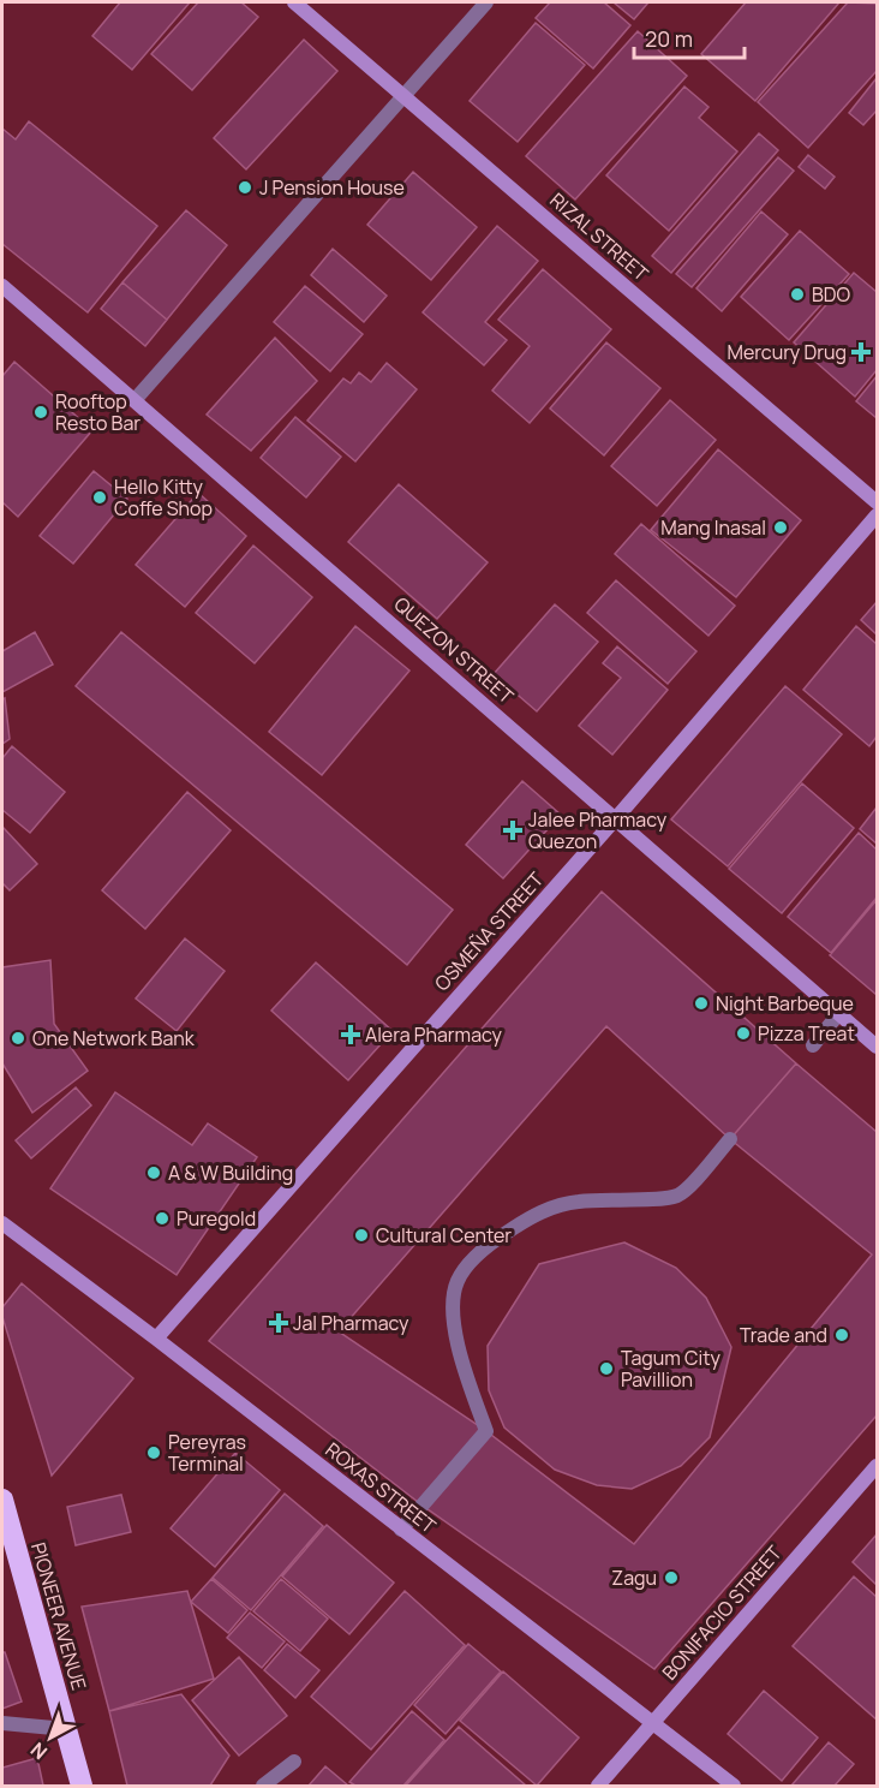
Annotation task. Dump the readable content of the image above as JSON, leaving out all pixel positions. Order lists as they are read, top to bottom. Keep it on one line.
{"streets":{"highway":["PIONEER AVENUE"],"street":["RIZAL STREET","QUEZON STREET","OSMEÑA STREET","ROXAS STREET","BONIFACIO STREET"]},"crossings":[["QUEZON STREET","OSMEÑA STREET"],["OSMEÑA STREET","ROXAS STREET"],["ROXAS STREET","BONIFACIO STREET"]],"places":{"other":["J Pension House","BDO","Rooftop Resto Bar","Hello Kitty Coffe Shop","Mang Inasal","Night Barbeque","Pizza Treat","One Network Bank","A & W Building","Puregold","Cultural Center","Trade and","Tagum City Pavillion","Pereyras Terminal","Zagu"],"health":["Mercury Drug","Jalee Pharmacy Quezon","Alera Pharmacy","Jal Pharmacy"]},"scale_bar":"20 m","north":"bottom left"}
